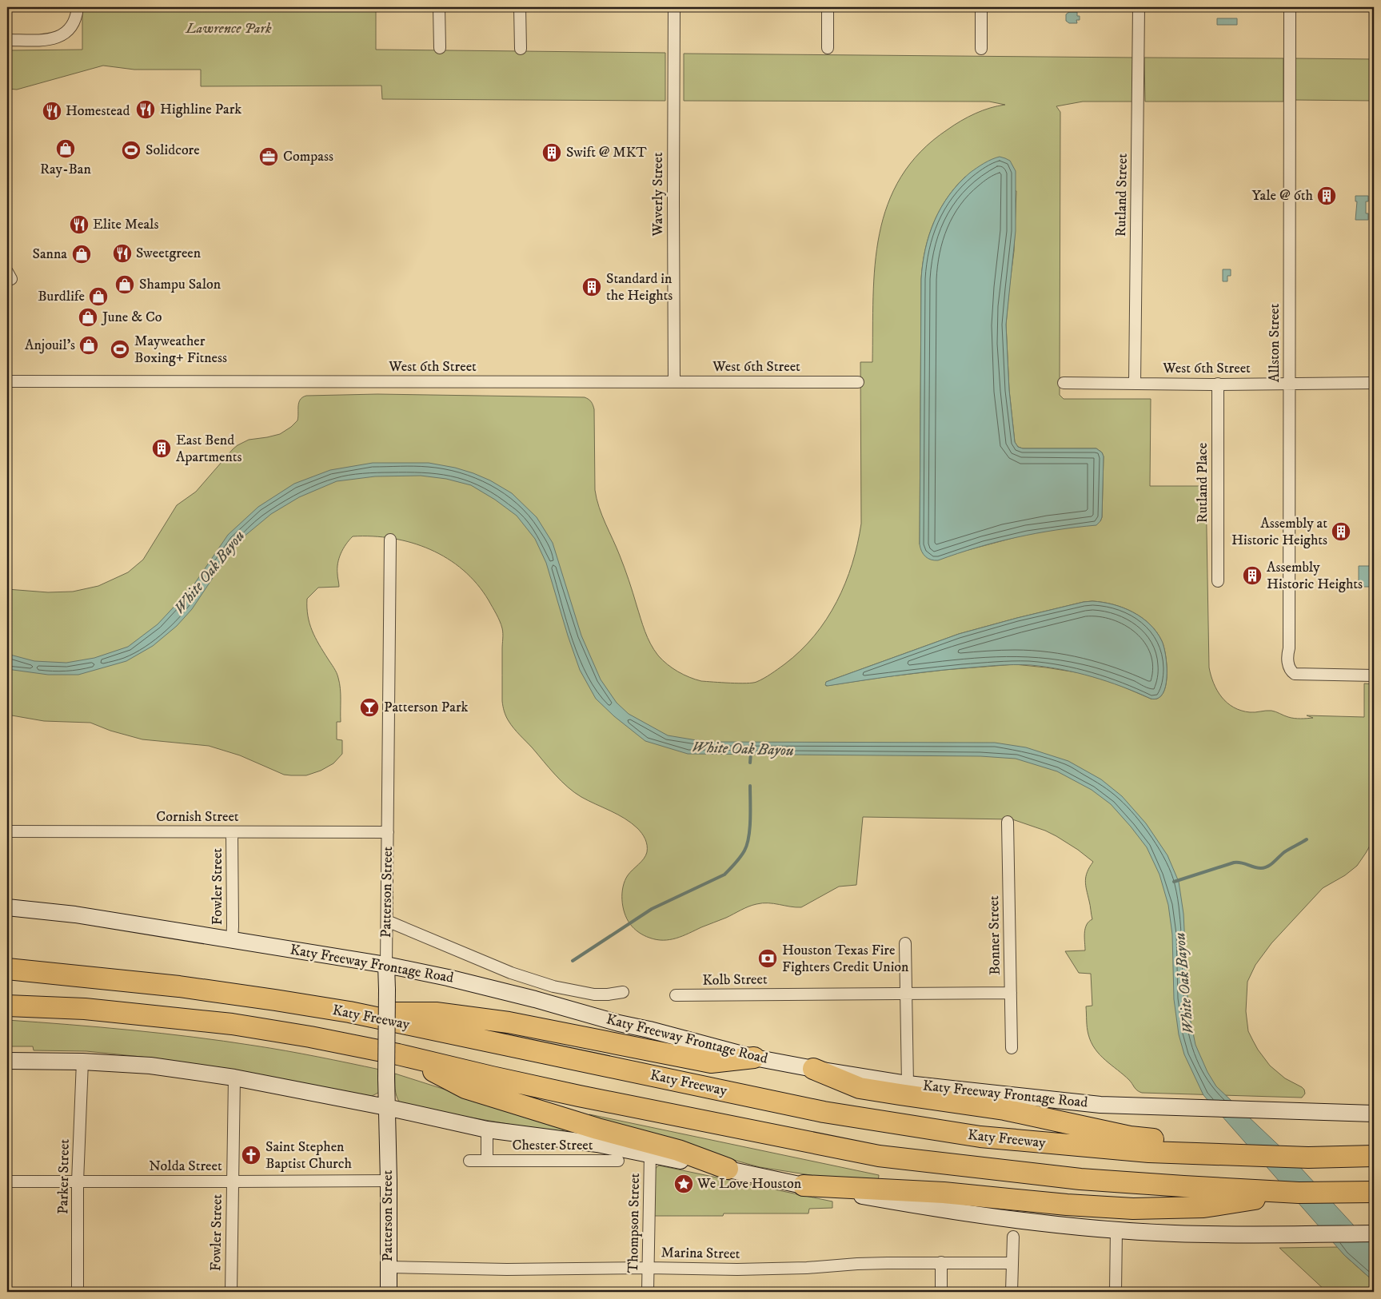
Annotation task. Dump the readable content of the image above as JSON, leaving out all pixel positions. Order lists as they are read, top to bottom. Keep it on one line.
{"streets":{"highway":["Katy Freeway"],"main road":["Patterson Street","Katy Freeway Frontage Road"],"street":["Waverly Street","Rutland Street","Allston Street","West 6th Street","Rutland Place","Cornish Street","Fowler Street","Bonner Street","Kolb Street","Chester Street","Nolda Street","Parker Street","Thompson Street","Marina Street"]},"crossings":[["Waverly Street","West 6th Street"],["Rutland Street","West 6th Street"],["Allston Street","West 6th Street"],["West 6th Street","Rutland Place"],["Cornish Street","Fowler Street"],["Cornish Street","Patterson Street"],["Fowler Street","Katy Freeway Frontage Road"],["Fowler Street","Nolda Street"],["Patterson Street","Katy Freeway Frontage Road"],["Patterson Street","Nolda Street"],["Patterson Street","Marina Street"],["Bonner Street","Kolb Street"],["Nolda Street","Parker Street"],["Thompson Street","Marina Street"]],"water":["White Oak Bayou"],"parks":["Lawrence Park"],"places":{"restaurant":["Highline Park","Homestead","Elite Meals","Sweetgreen"],"shop":["Ray-Ban","Sanna","Shampu Salon","Burdlife","June & Co","Anjouil's"],"sports":["Solidcore","Mayweather Boxing+ Fitness"],"building":["Swift @ MKT","Yale @ 6th","Standard in the Heights","East Bend Apartments","Assembly at Historic Heights","Assembly Historic Heights"],"office":["Compass"],"bar":["Patterson Park"],"bank":["Houston Texas Fire Fighters Credit Union"],"church":["Saint Stephen Baptist Church"],"place":["We Love Houston"]}}
